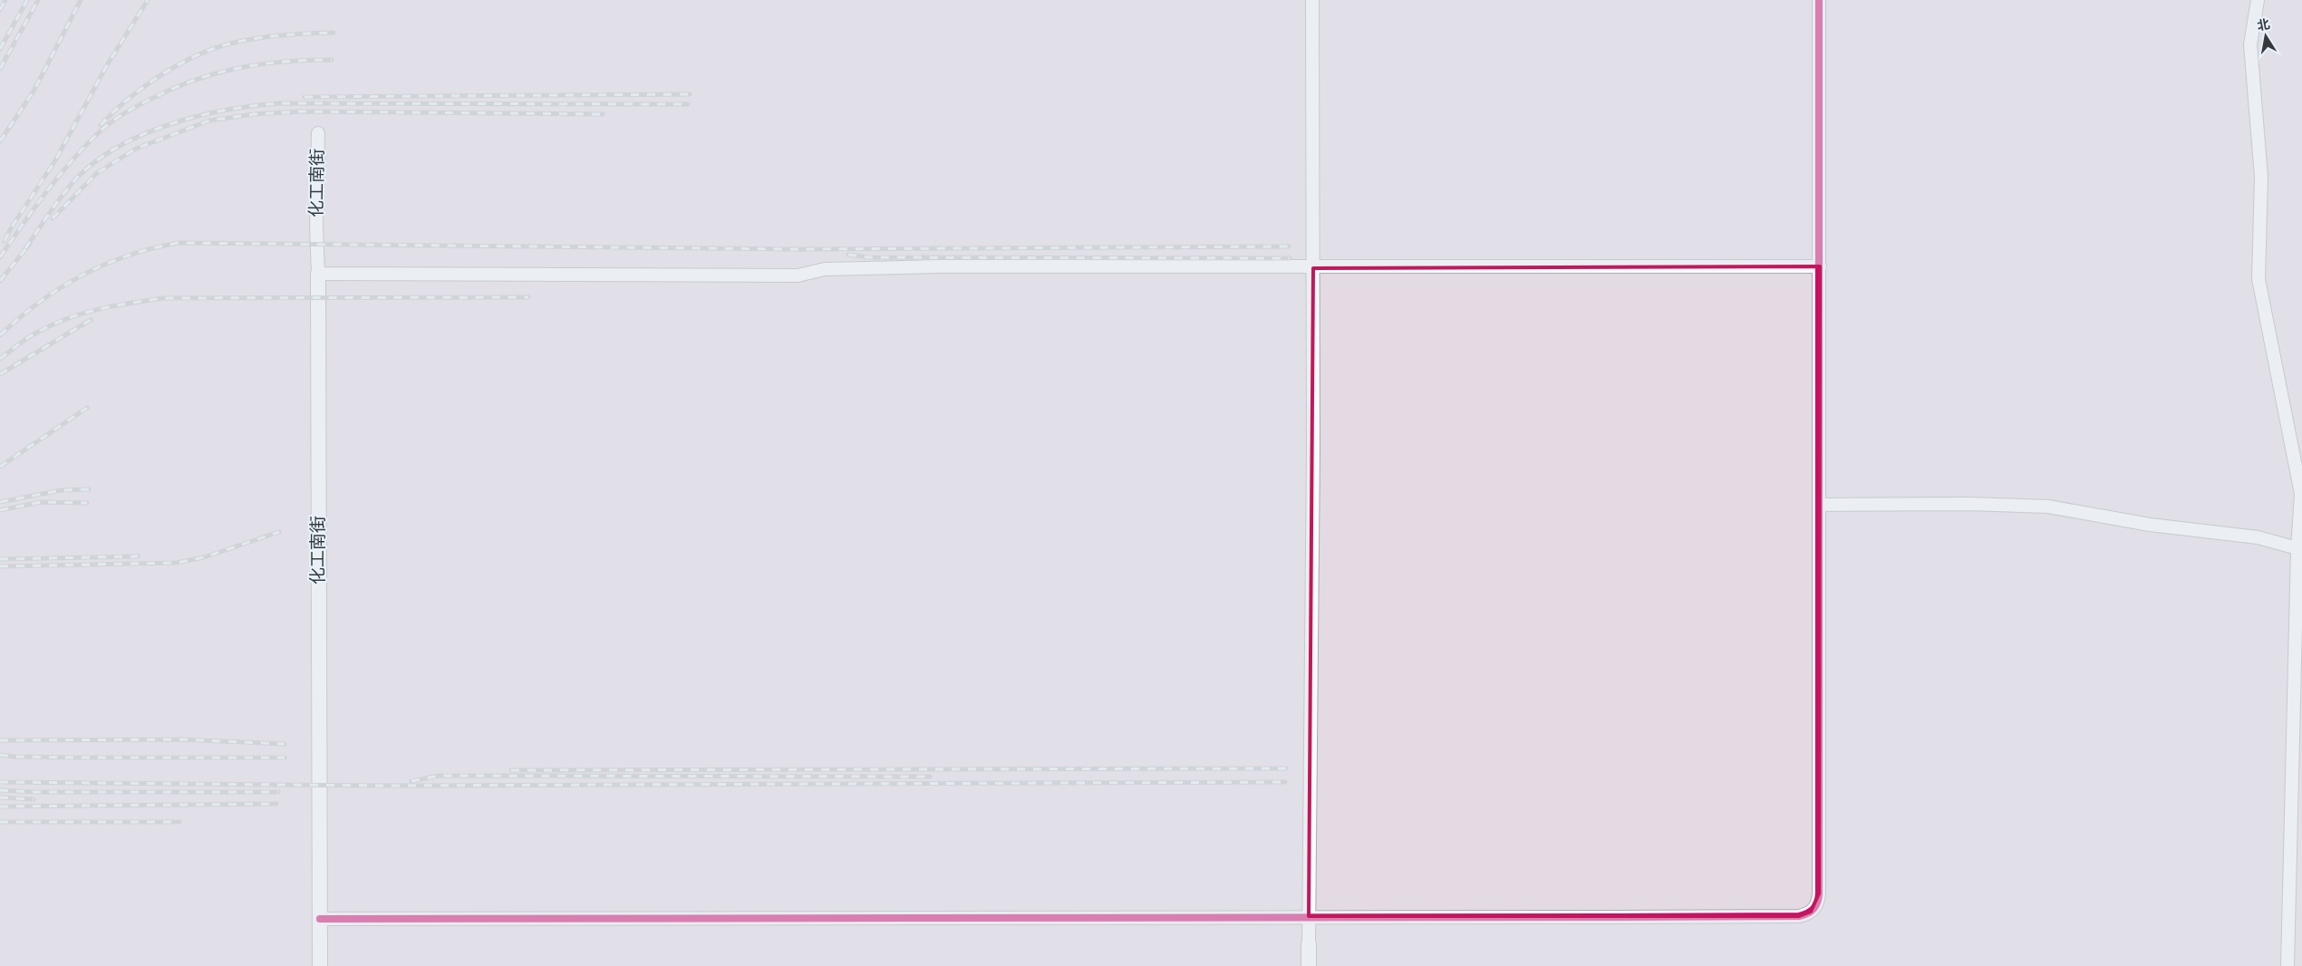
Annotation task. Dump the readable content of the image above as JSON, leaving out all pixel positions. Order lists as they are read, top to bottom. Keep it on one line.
{"streets":{"street":["化工南街"]},"north":"top"}
